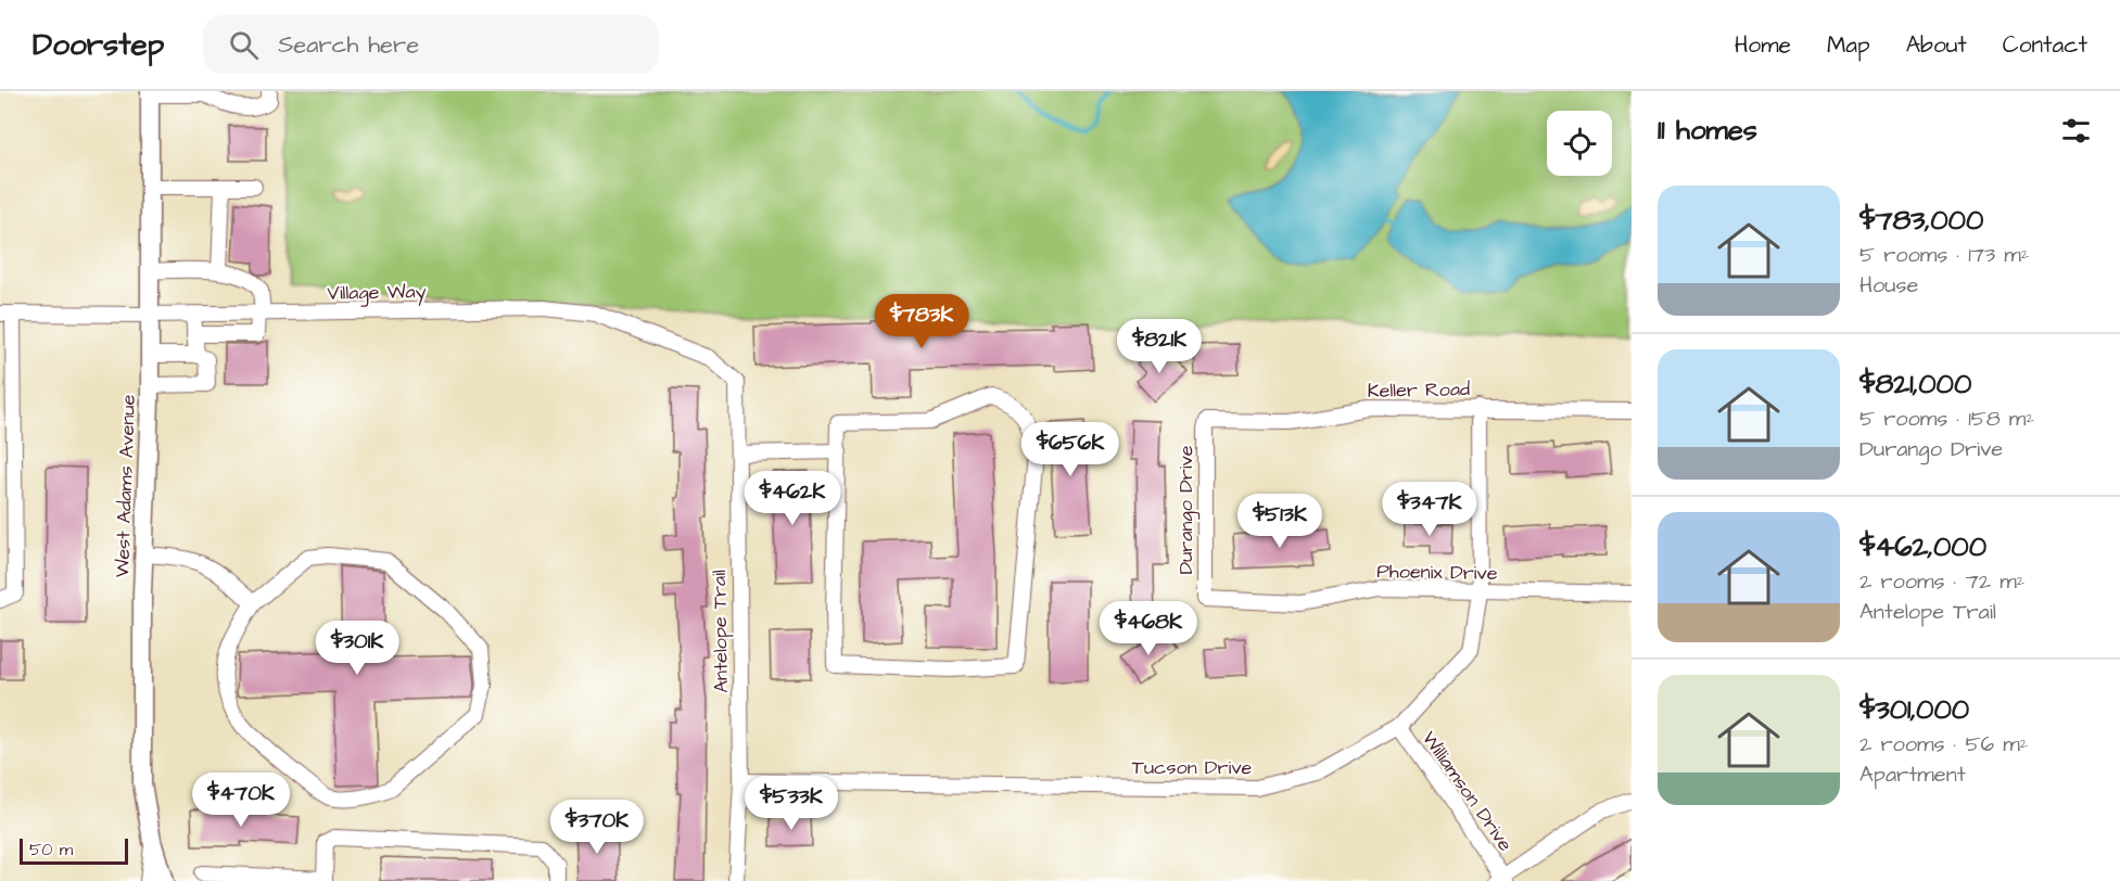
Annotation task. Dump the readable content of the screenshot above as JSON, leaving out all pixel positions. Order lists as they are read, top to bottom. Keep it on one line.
{"streets":{"main road":["West Adams Avenue"],"street":["Village Way","Keller Road","Durango Drive","Phoenix Drive","Antelope Trail","Tucson Drive","Williamson Drive"]},"crossings":[["Village Way","West Adams Avenue"],["Village Way","Antelope Trail"],["Keller Road","Durango Drive"],["Keller Road","Tucson Drive"],["Durango Drive","Phoenix Drive"],["Phoenix Drive","Tucson Drive"],["Antelope Trail","Tucson Drive"],["Tucson Drive","Williamson Drive"]],"scale_bar":"50 m","page":{"header":"Doorstep","search":"Search here","nav":["Home","Map","About","Contact"],"heading":"11 homes","list":[{"name":"$783,000","note":"5 rooms · 173 m² · House"},{"name":"$821,000","note":"5 rooms · 158 m² · Durango Drive"},{"name":"$462,000","note":"2 rooms · 72 m² · Antelope Trail"},{"name":"$301,000","note":"2 rooms · 56 m² · Apartment"}],"price":["$783K","$821K","$656K","$462K","$347K","$513K","$468K","$301K","$470K","$533K","$370K"],"scale":"50 m"}}
